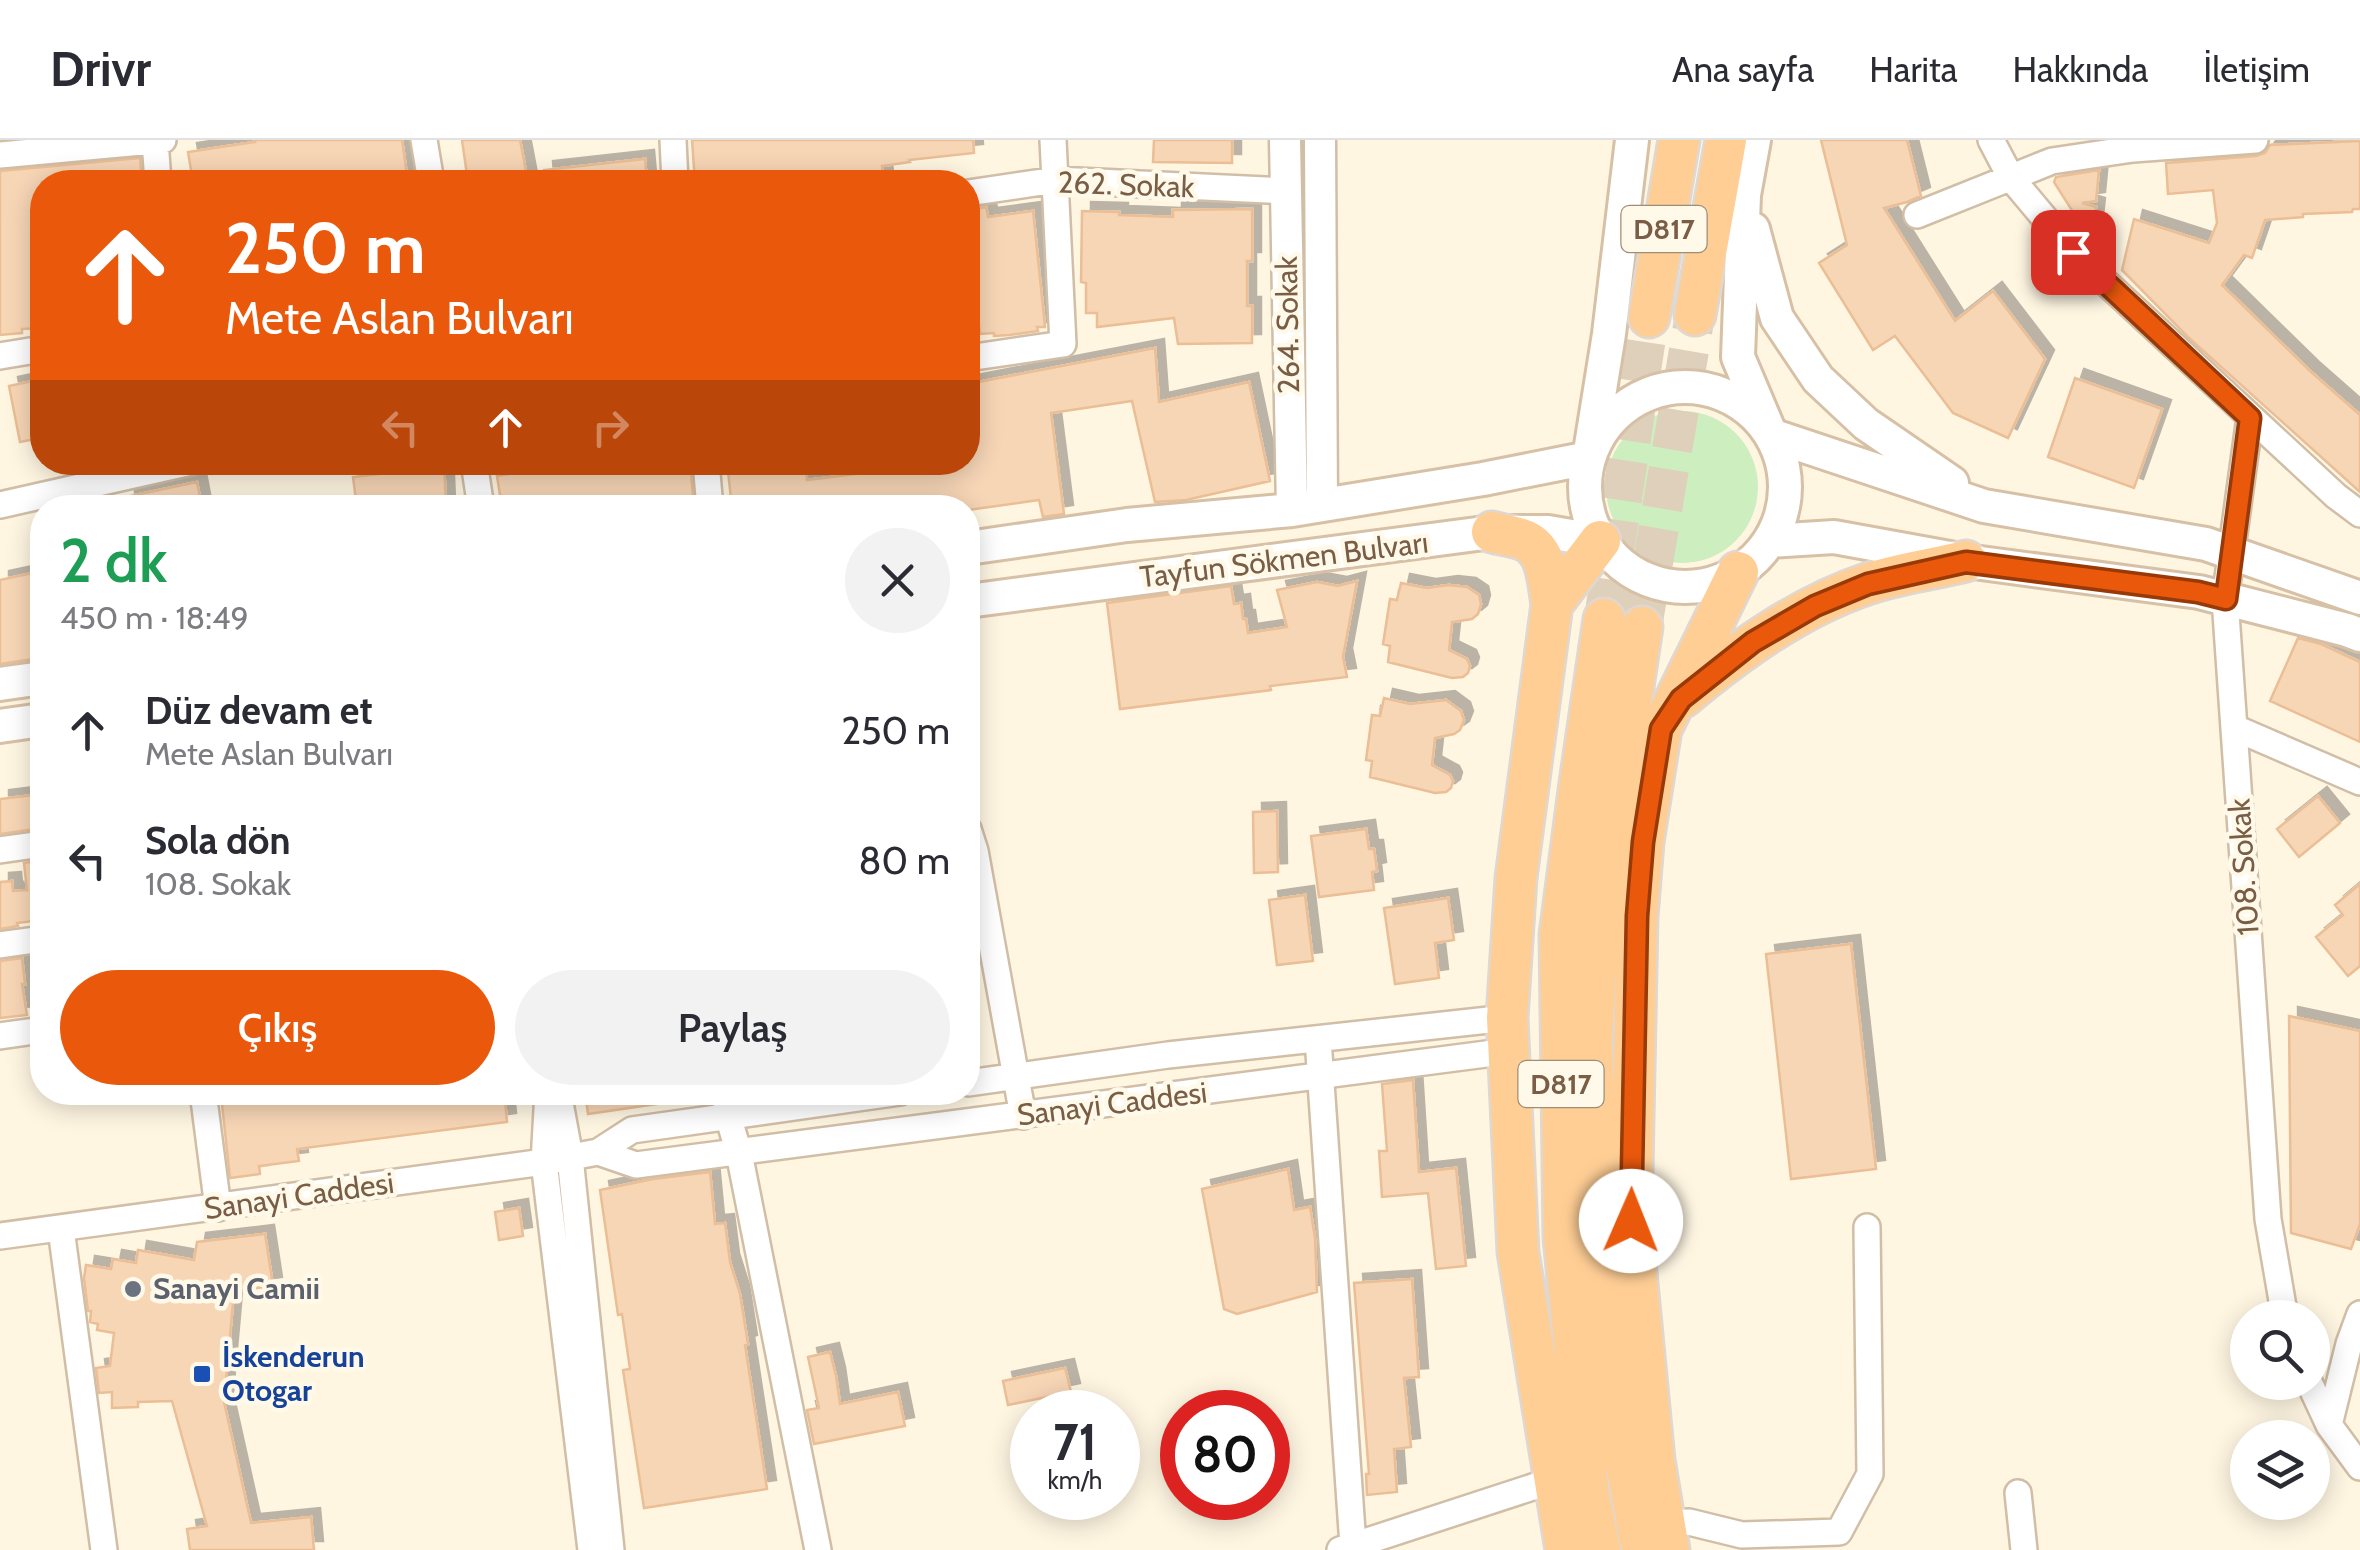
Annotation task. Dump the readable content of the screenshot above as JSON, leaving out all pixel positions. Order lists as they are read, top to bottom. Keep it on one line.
{"streets":{"highway":["D817"],"main road":["Tayfun Sökmen Bulvarı"],"street":["262. Sokak","264. Sokak","108. Sokak","Sanayi Caddesi"]},"crossings":[["262. Sokak","264. Sokak"],["264. Sokak","Tayfun Sökmen Bulvarı"]],"places":{"other":["Sanayi Camii"],"transit":["İskenderun Otogar"]},"page":{"header":"Drivr","nav":["Ana sayfa","Harita","Hakkında","İletişim"],"turn":["250 m","Mete Aslan Bulvarı"],"heading":["2 dk","450 m · 18:49"],"list":[{"name":"Düz devam et","note":"Mete Aslan Bulvarı","value":"250 m"},{"name":"Sola dön","note":"108. Sokak","value":"80 m"}],"buttons":["Çıkış","Paylaş"],"speed":"71 km/h","limit":"80"}}
